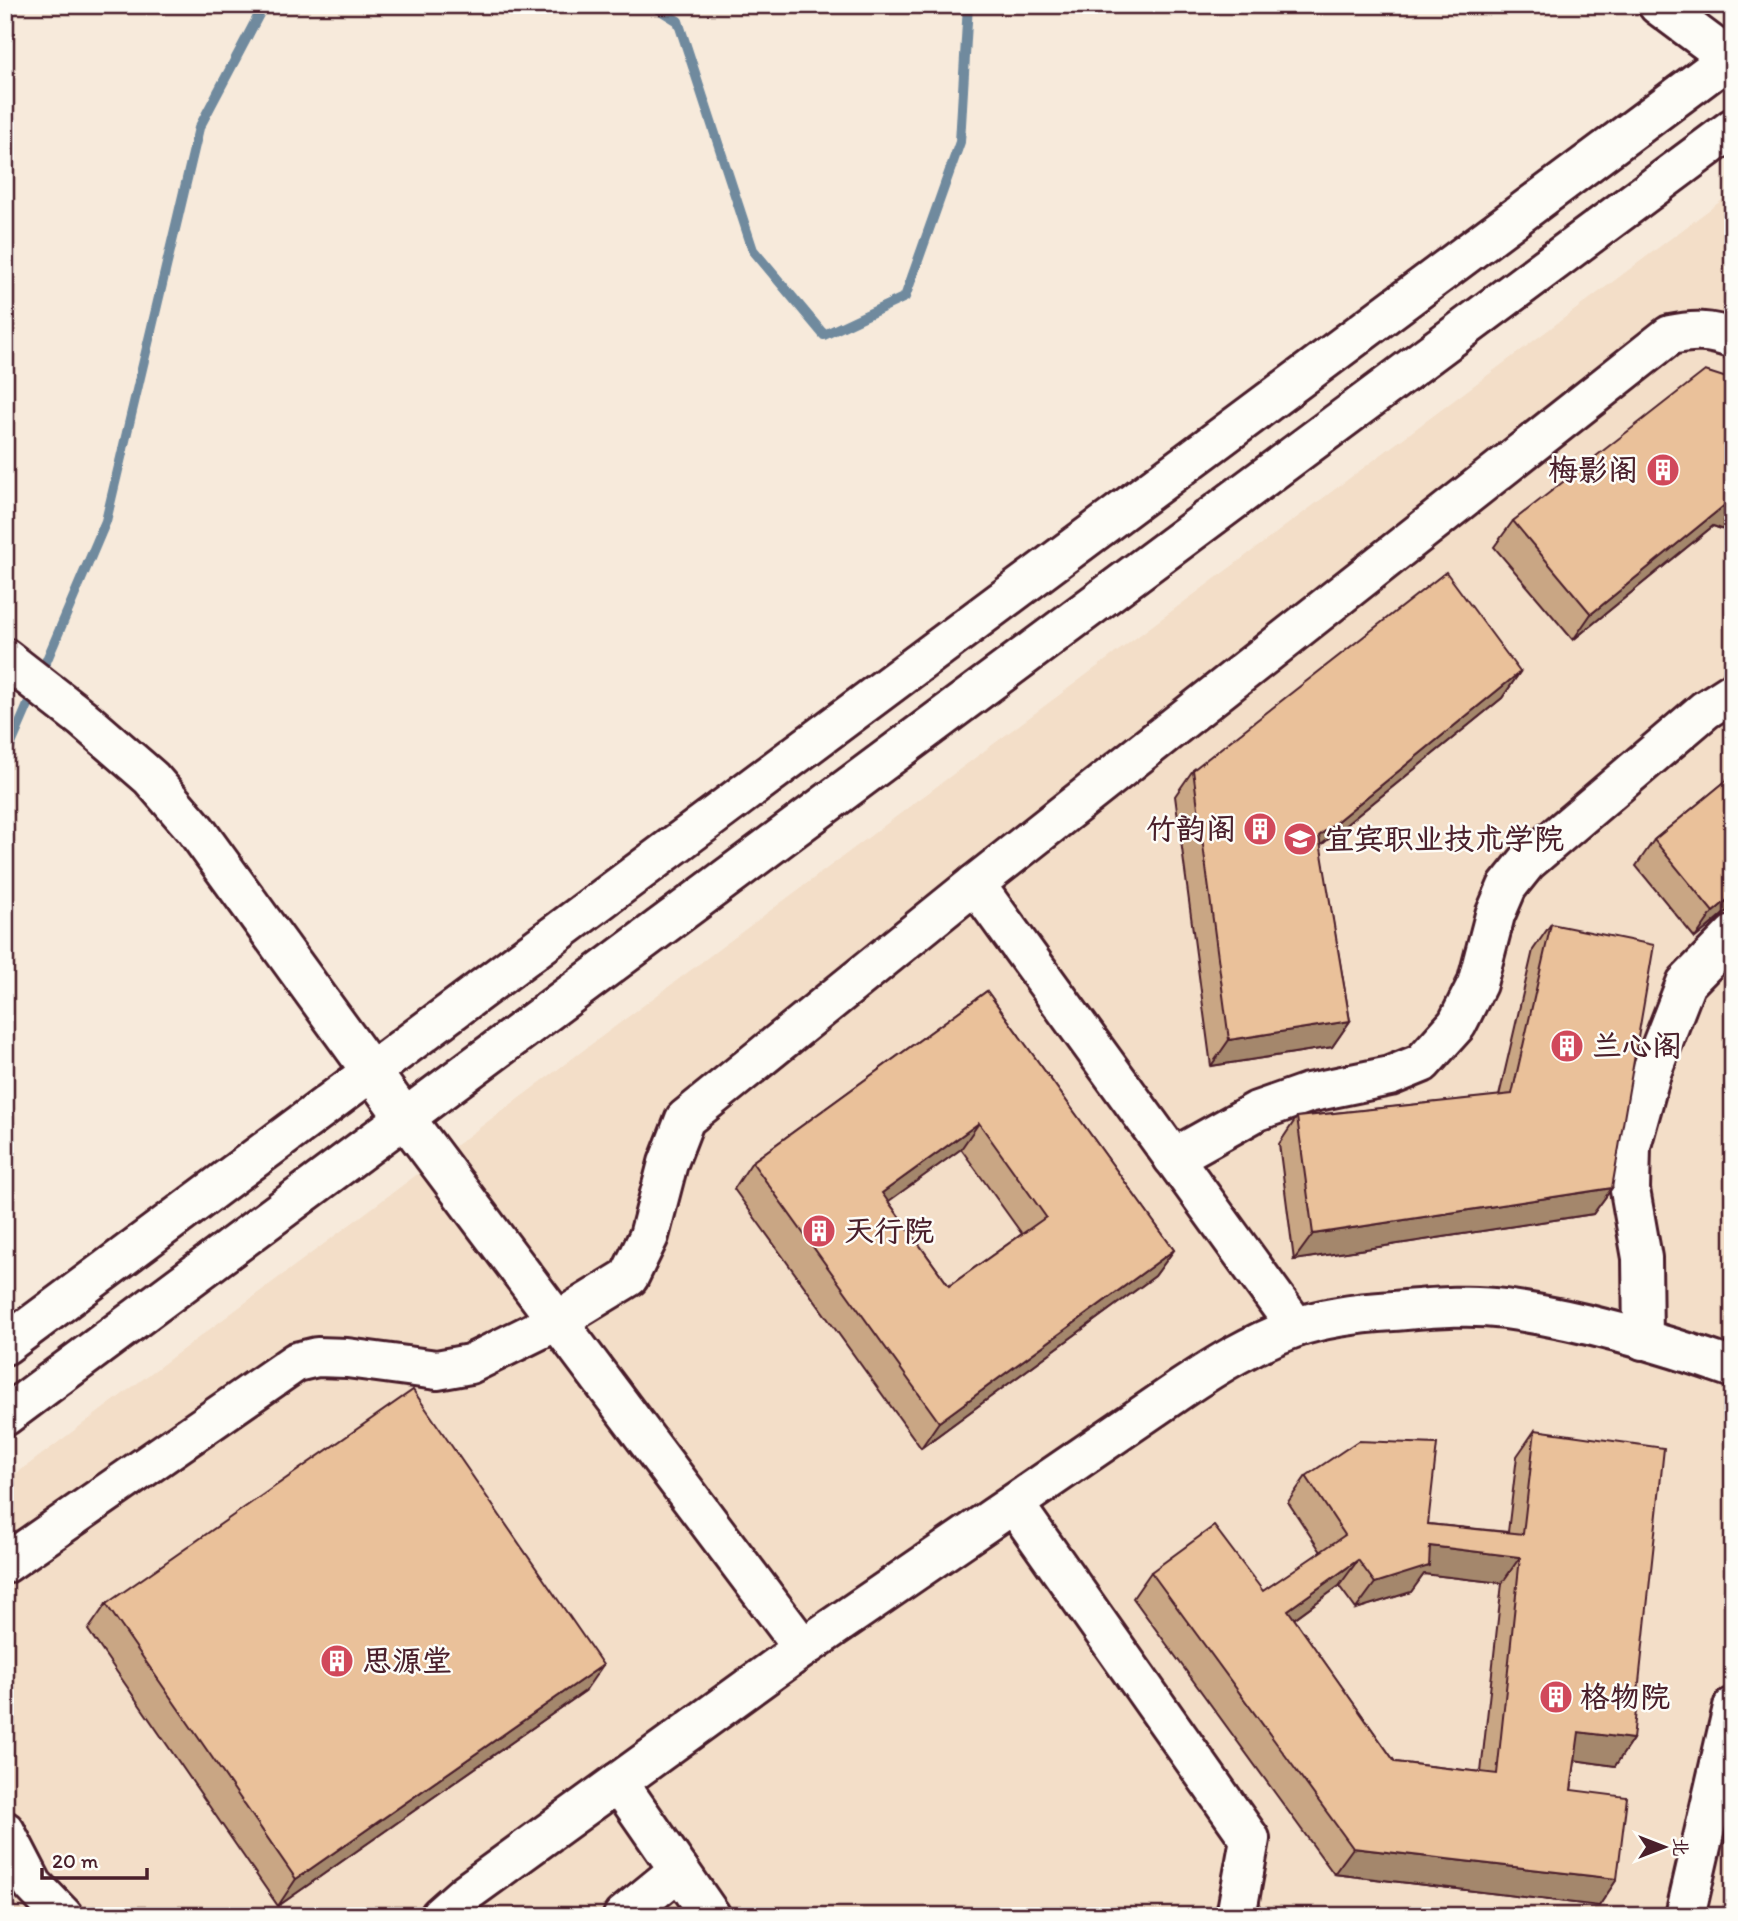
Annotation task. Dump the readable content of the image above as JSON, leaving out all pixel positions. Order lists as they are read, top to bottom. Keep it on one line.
{"places":{"building":["梅影阁","竹韵阁","兰心阁","天行院","思源堂","格物院"],"school or university":["宜宾职业技术学院"]},"scale_bar":"20 m","north":"right"}
